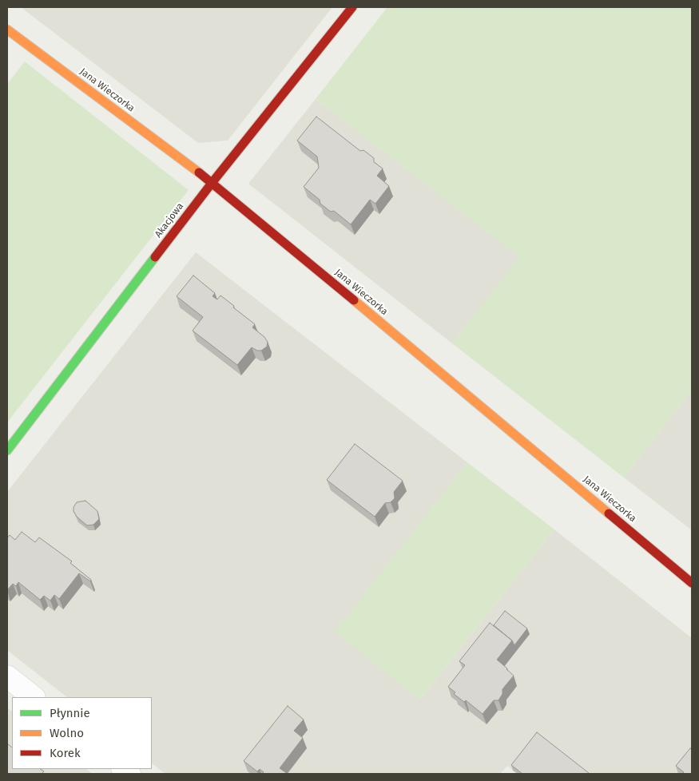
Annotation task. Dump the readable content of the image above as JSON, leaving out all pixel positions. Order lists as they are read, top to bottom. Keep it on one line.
{"streets":{"street":["Jana Wieczorka","Akacjowa"]},"crossings":[["Jana Wieczorka","Akacjowa"]],"legend":["Płynnie","Wolno","Korek"]}
